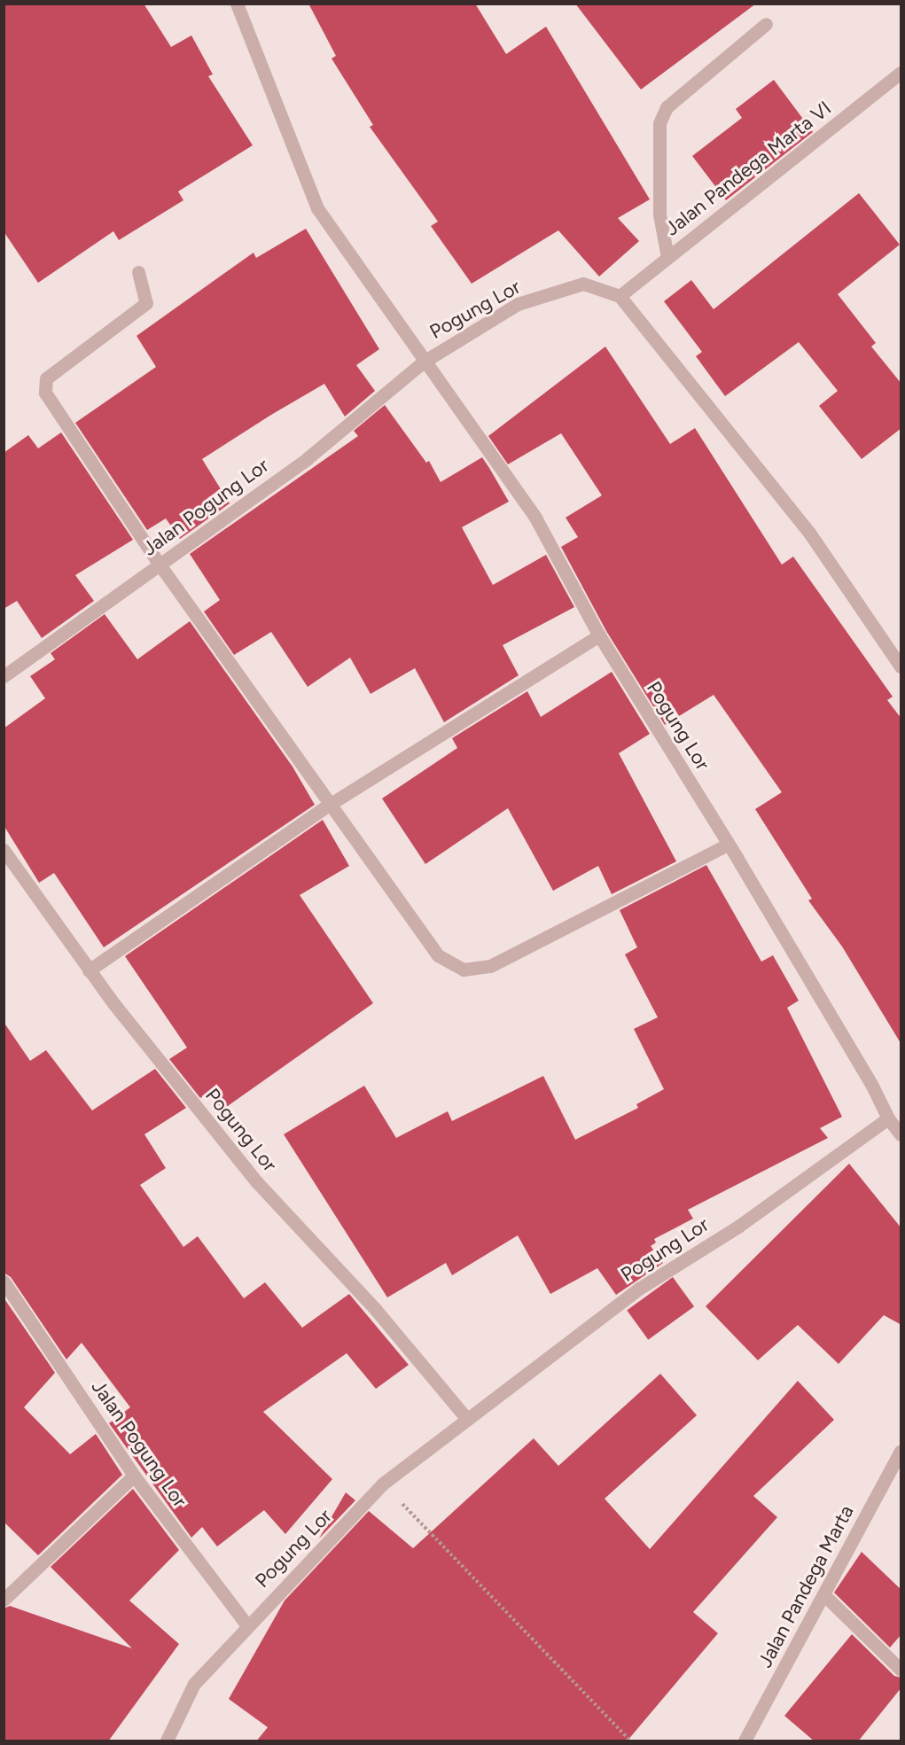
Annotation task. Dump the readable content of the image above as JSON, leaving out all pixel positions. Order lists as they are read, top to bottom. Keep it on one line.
{"streets":{"street":["Jalan Pandega Marta VI","Pogung Lor","Jalan Pogung Lor","Jalan Pandega Marta"]},"crossings":[["Jalan Pandega Marta VI","Pogung Lor"],["Pogung Lor","Jalan Pogung Lor"]]}
